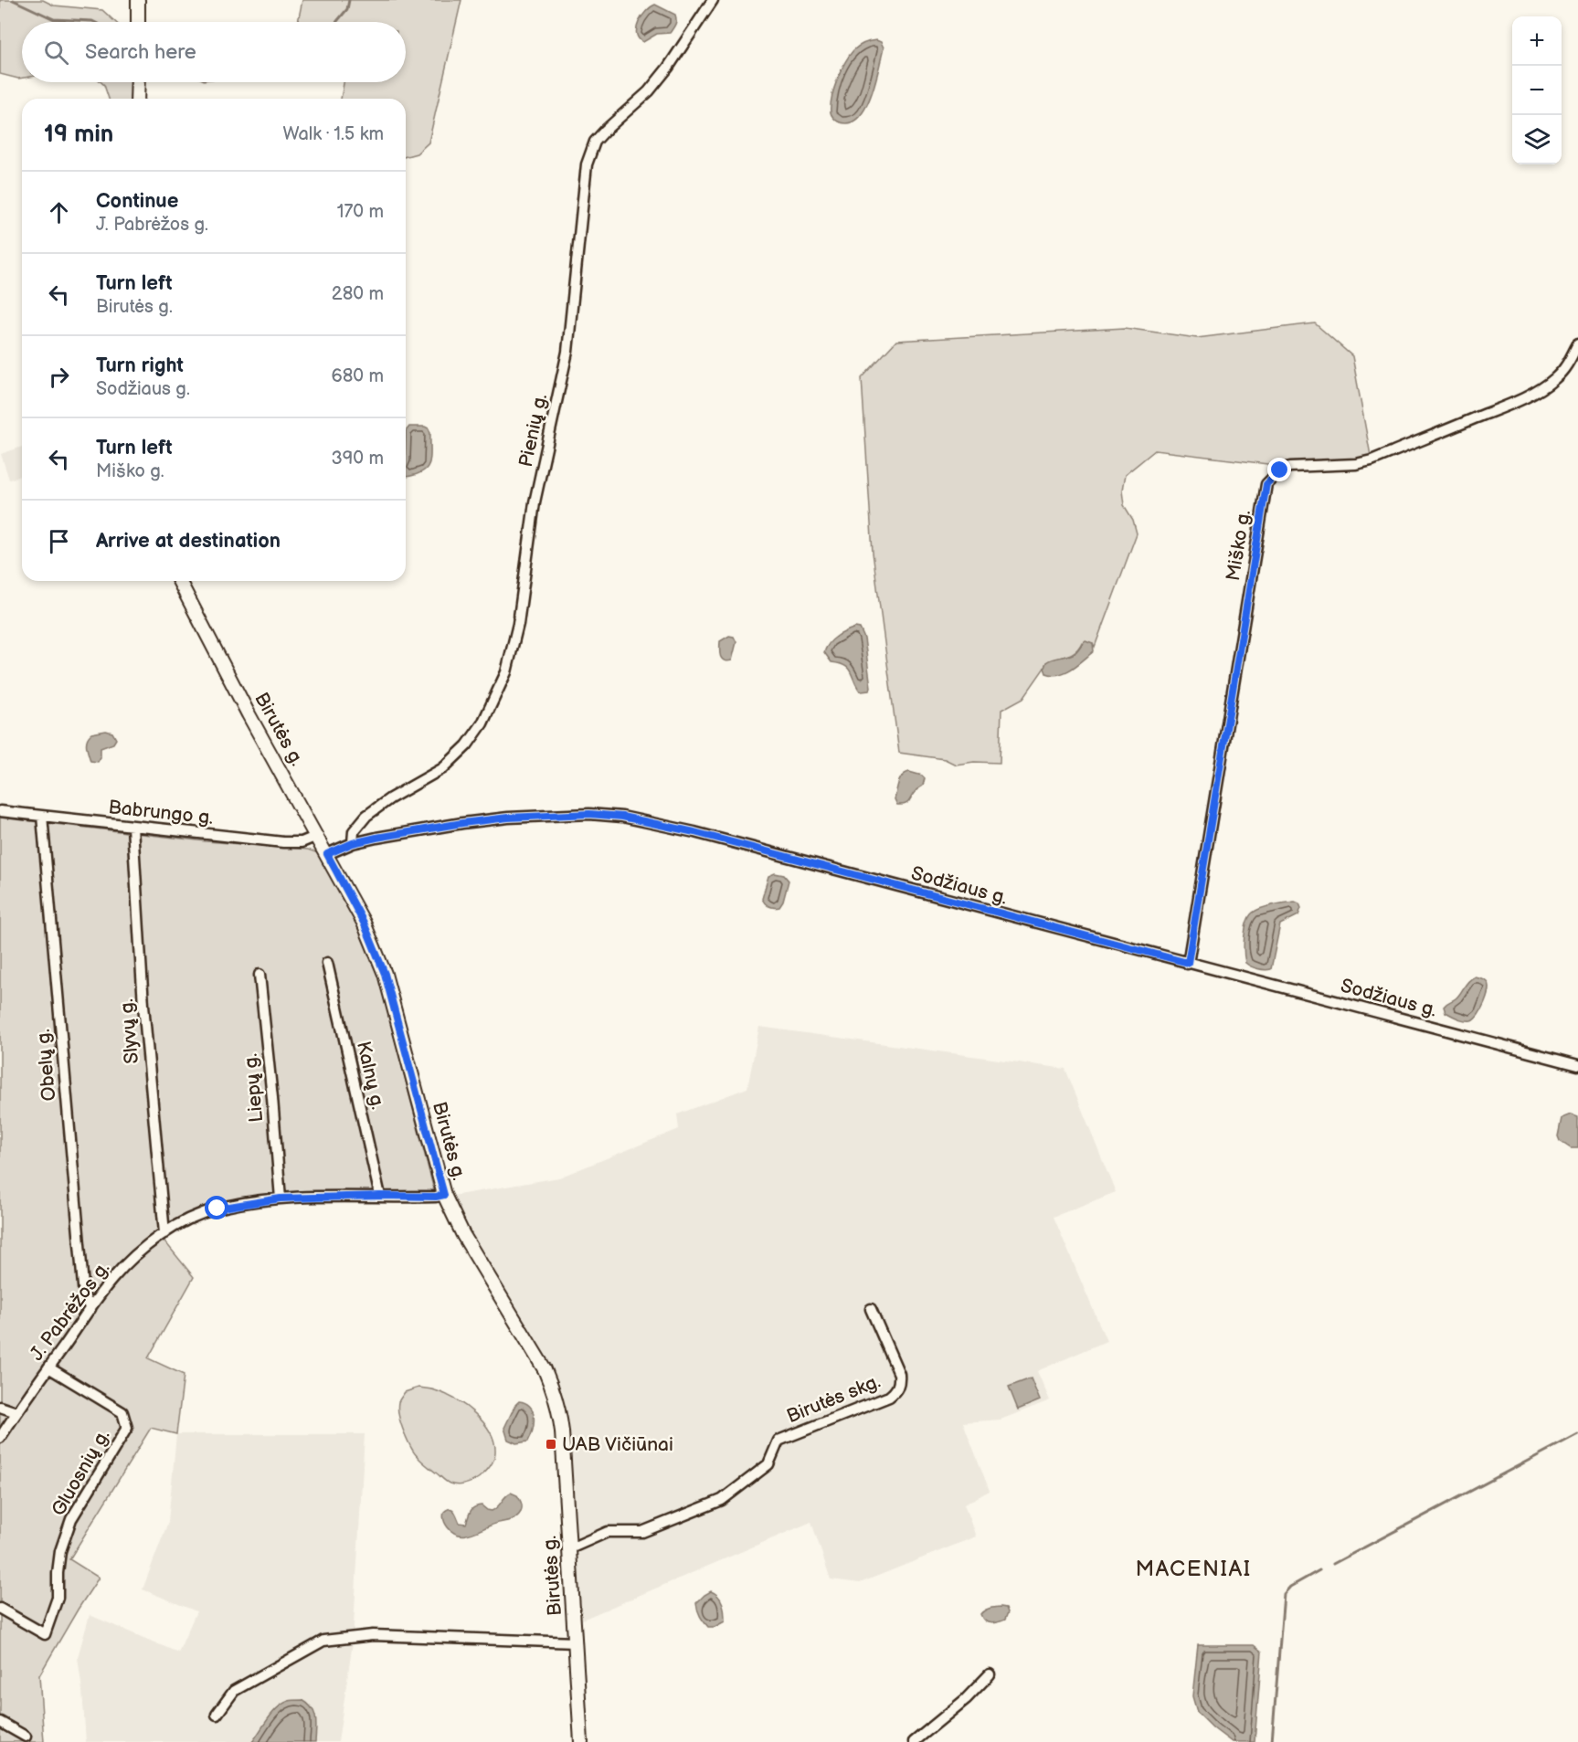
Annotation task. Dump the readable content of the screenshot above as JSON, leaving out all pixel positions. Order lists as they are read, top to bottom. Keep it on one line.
{"streets":{"main road":["Birutės g."],"street":["Pienių g.","Miško g.","Babrungo g.","Sodžiaus g.","Slyvų g.","Obelų g.","Kalnų g.","Liepų g.","J. Pabrėžos g.","Birutės skg.","Gluosnių g."]},"crossings":[["Pienių g.","Sodžiaus g."],["Miško g.","Sodžiaus g."],["Birutės g.","Babrungo g."],["Birutės g.","Sodžiaus g."],["Birutės g.","J. Pabrėžos g."],["Birutės g.","Birutės skg."],["Babrungo g.","Slyvų g."],["Babrungo g.","Obelų g."],["Slyvų g.","J. Pabrėžos g."],["Obelų g.","J. Pabrėžos g."],["Kalnų g.","J. Pabrėžos g."],["Liepų g.","J. Pabrėžos g."],["J. Pabrėžos g.","Gluosnių g."]],"districts":["MACENIAI"],"places":{"transit":["UAB Vičiūnai"]},"page":{"map_buttons":["+","−"],"search":"Search here","heading":["19 min","Walk · 1.5 km"],"list":[["Continue","J. Pabrėžos g.","170 m"],["Turn left","Birutės g.","280 m"],["Turn right","Sodžiaus g.","680 m"],["Turn left","Miško g.","390 m"],"Arrive at destination"]}}
